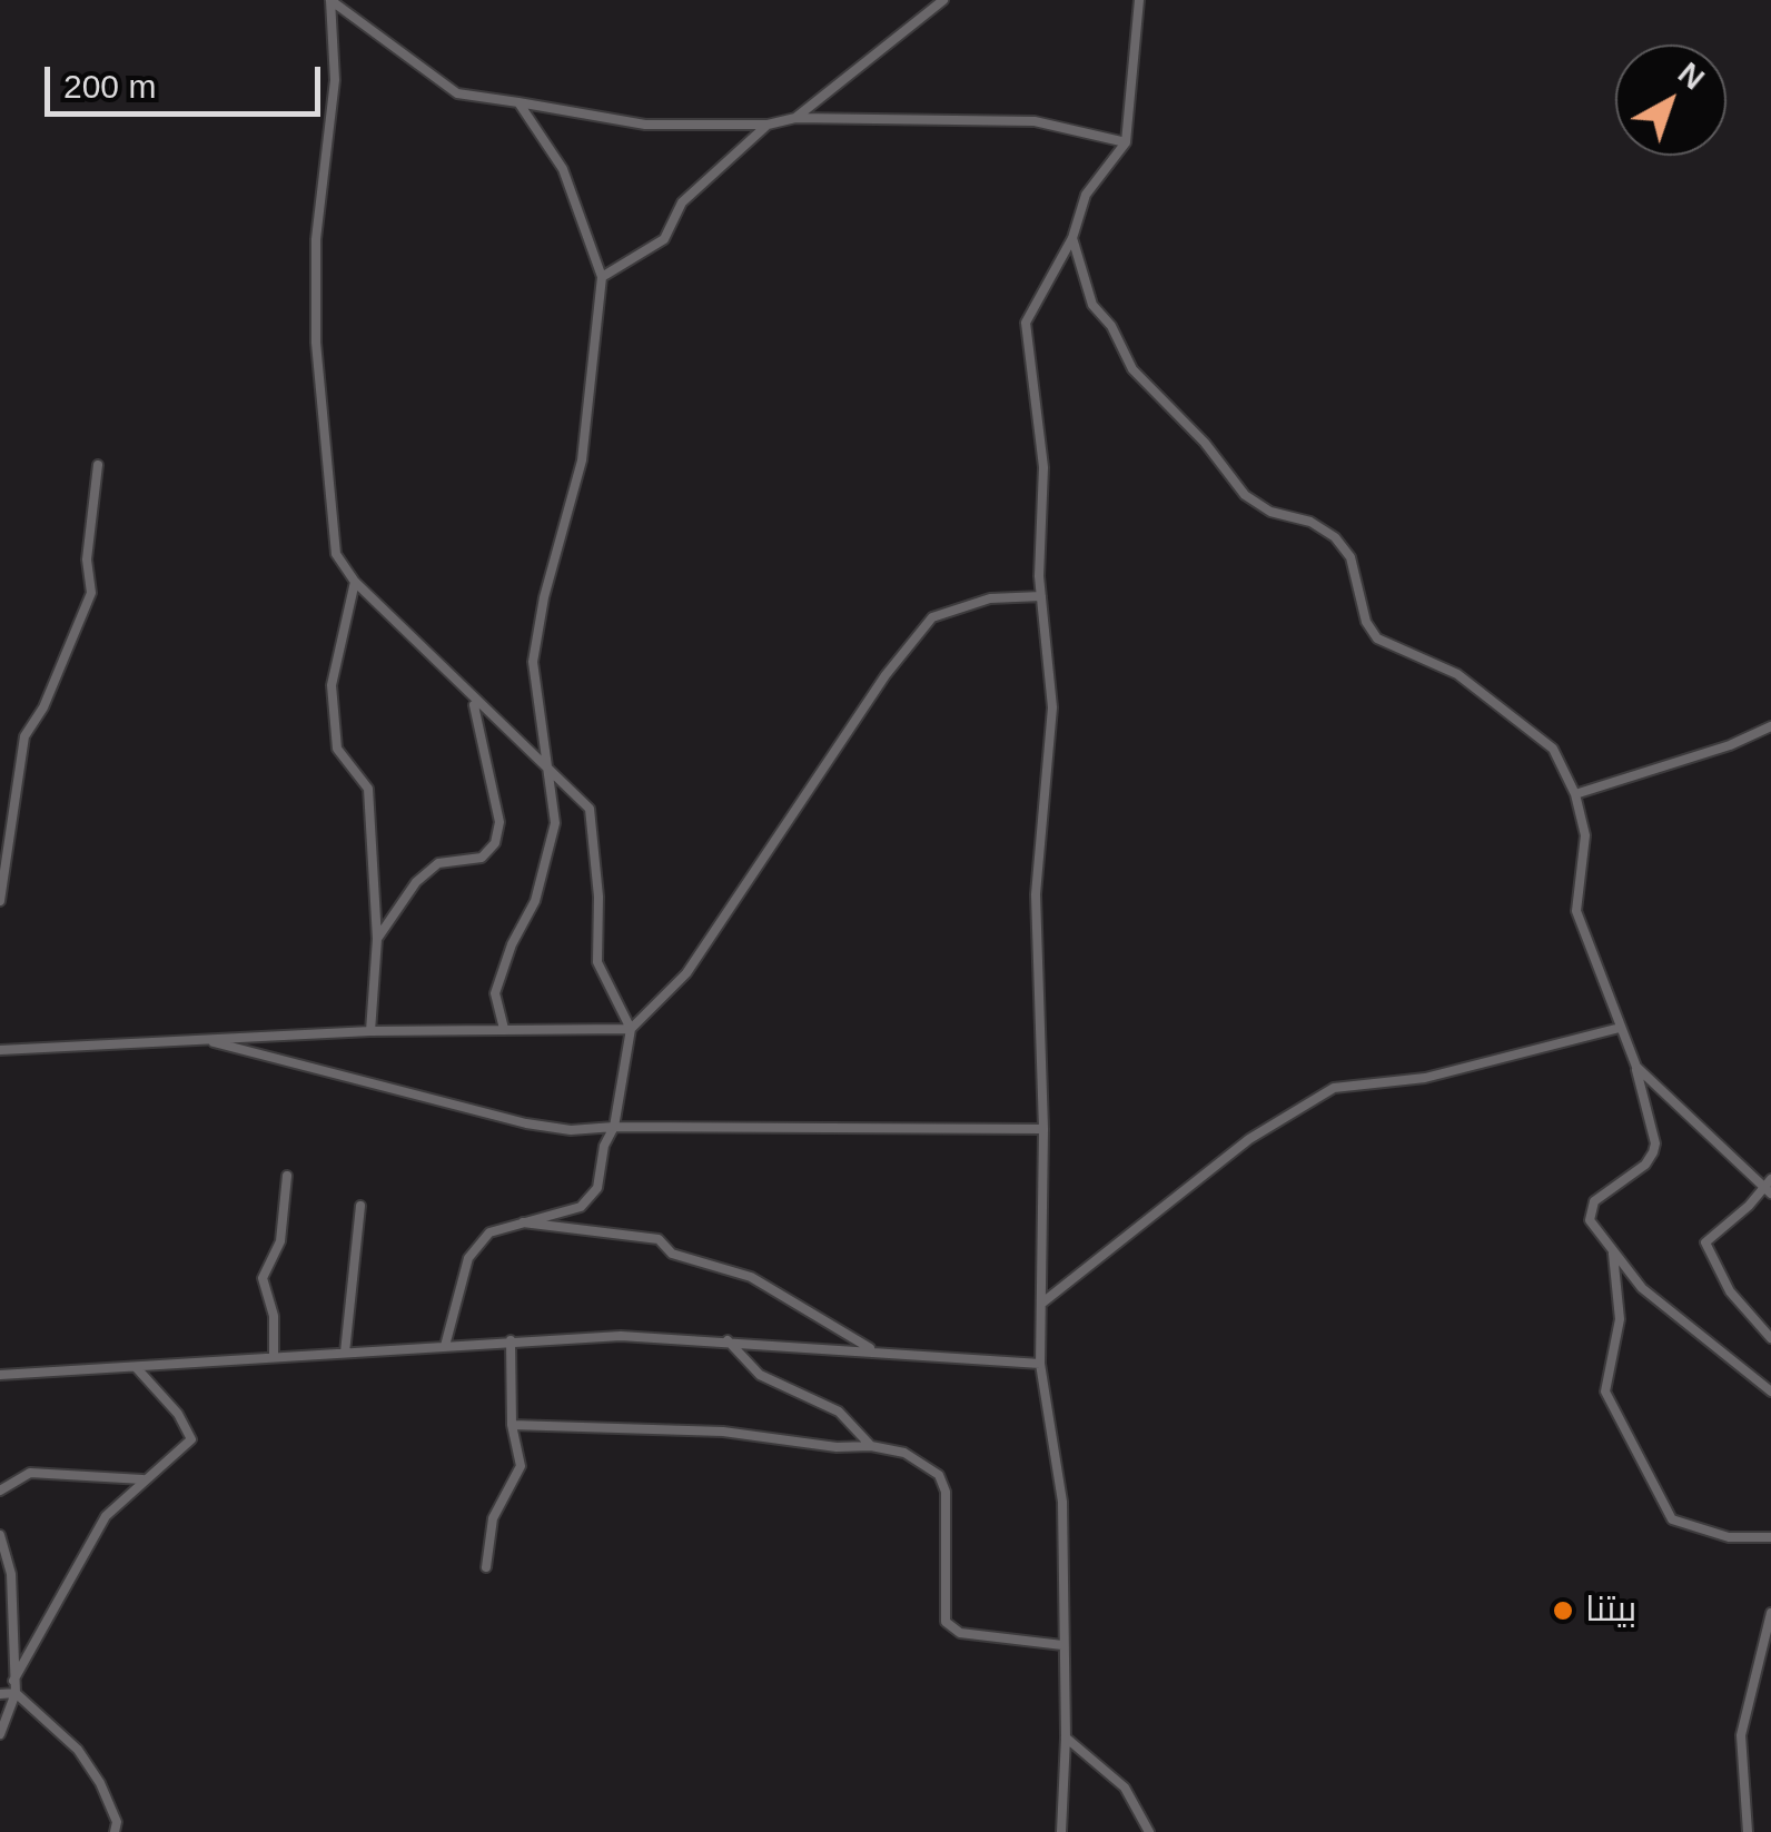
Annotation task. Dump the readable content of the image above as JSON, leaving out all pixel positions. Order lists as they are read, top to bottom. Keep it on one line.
{"places":["بيتنا"],"scale_bar":"200 m","north":"top right"}
